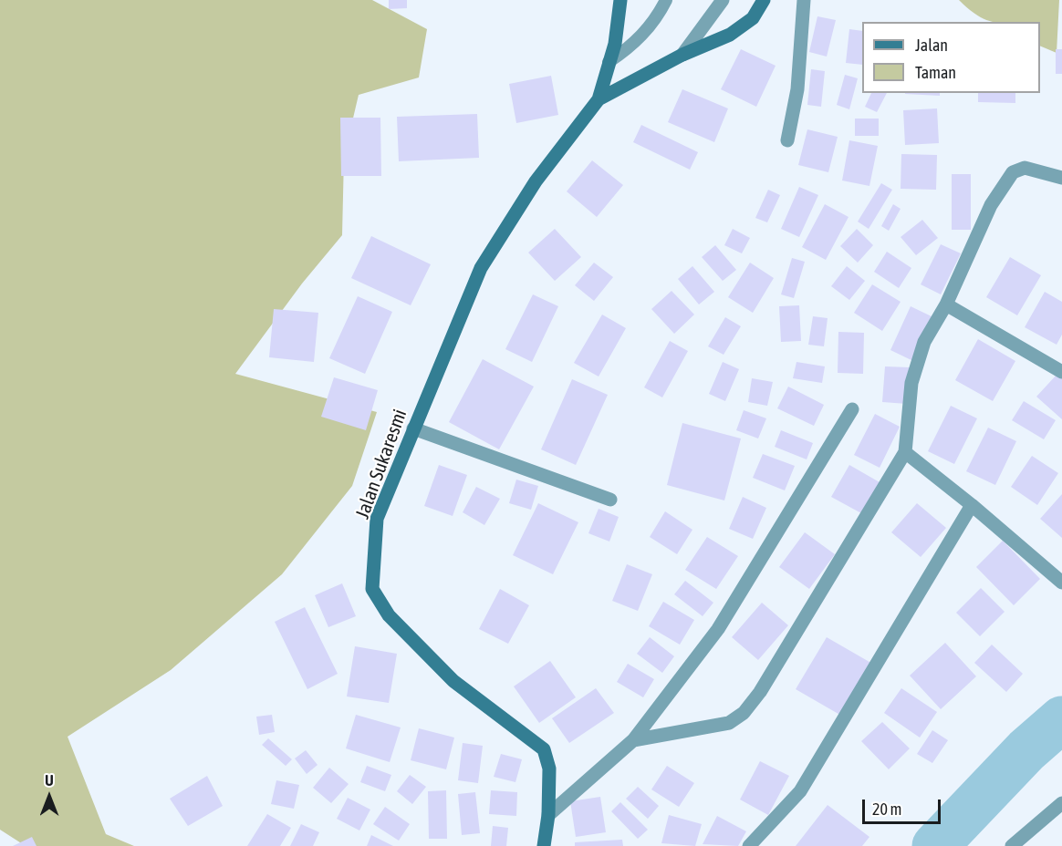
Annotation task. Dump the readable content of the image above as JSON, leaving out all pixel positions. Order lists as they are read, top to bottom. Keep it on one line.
{"streets":{"main road":["Jalan Sukaresmi"]},"legend":["Jalan","Taman"],"scale_bar":"20 m","north":"top"}
